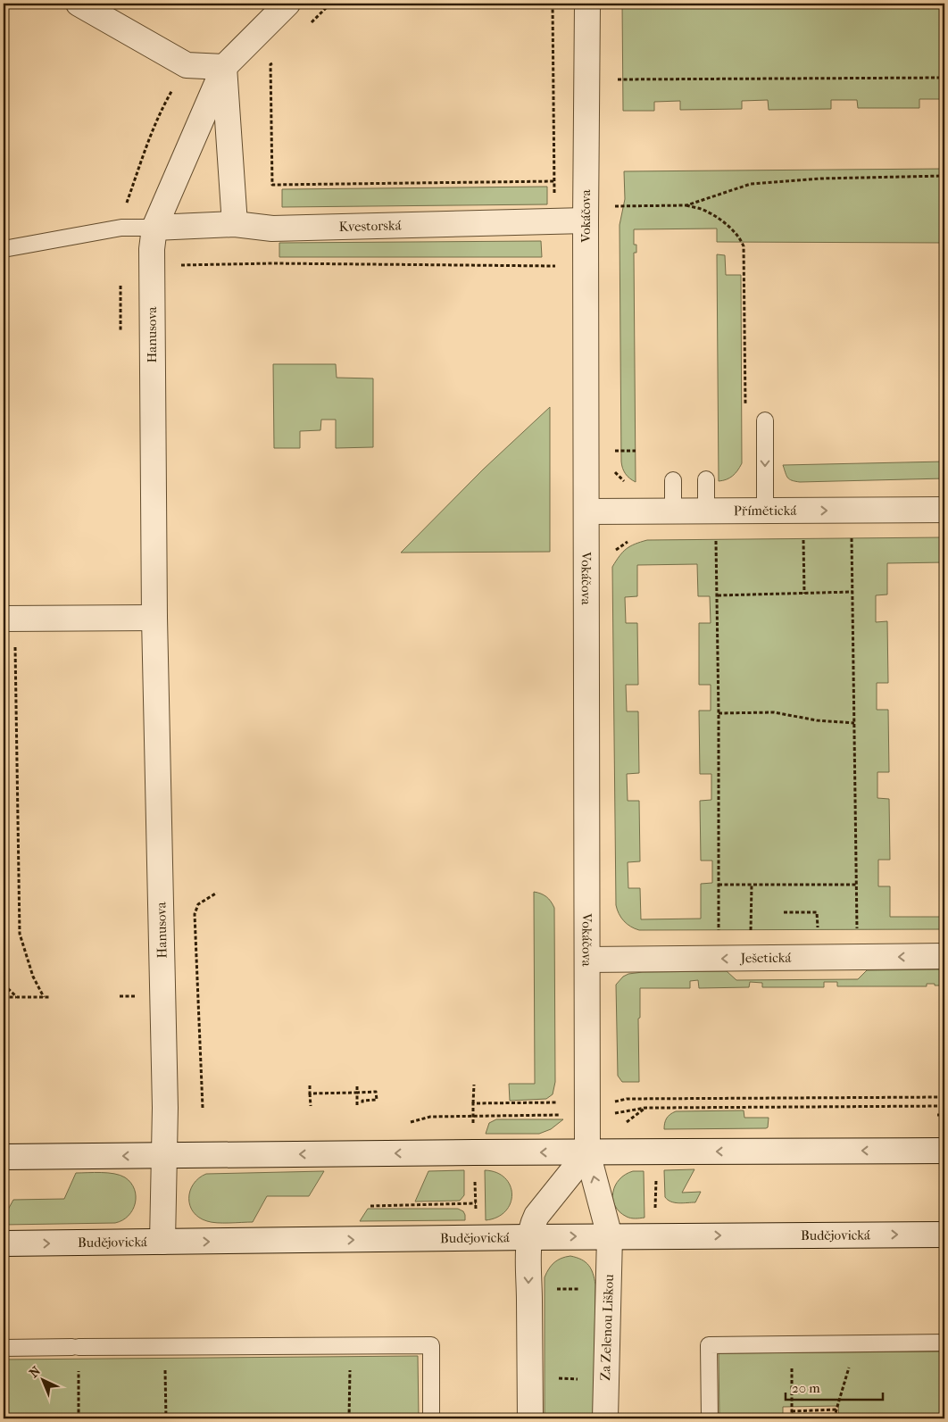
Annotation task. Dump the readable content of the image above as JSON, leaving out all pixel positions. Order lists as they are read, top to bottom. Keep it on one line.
{"streets":{"street":["Vokáčova","Kvestorská","Hanusova","Přímětická","Ješetická","Budějovická","Za Zelenou Liškou"]},"crossings":[["Vokáčova","Kvestorská"],["Vokáčova","Přímětická"],["Vokáčova","Ješetická"],["Vokáčova","Budějovická"],["Vokáčova","Za Zelenou Liškou"],["Kvestorská","Hanusova"],["Hanusova","Budějovická"],["Budějovická","Za Zelenou Liškou"]],"one_way":["Přímětická"],"scale_bar":"20 m","north":"top left"}
